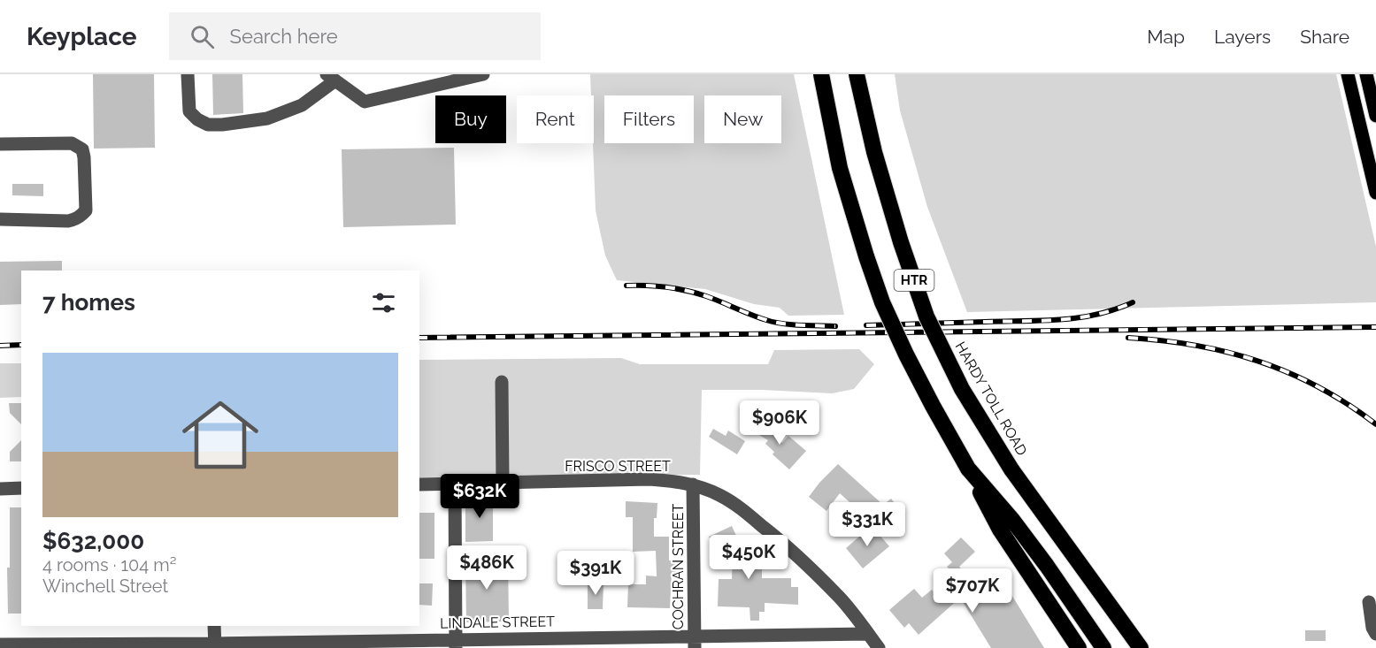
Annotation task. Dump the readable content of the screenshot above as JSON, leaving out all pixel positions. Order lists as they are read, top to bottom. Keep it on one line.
{"streets":{"highway":["HTR","HARDY TOLL ROAD"],"street":["FRISCO STREET","COCHRAN STREET","LINDALE STREET"]},"crossings":[["FRISCO STREET","COCHRAN STREET"],["FRISCO STREET","LINDALE STREET"],["COCHRAN STREET","LINDALE STREET"]],"page":{"header":"Keyplace","search":"Search here","nav":["Map","Layers","Share"],"chip":["Buy","Rent","Filters","New"],"heading":"7 homes","list":[{"name":"$632,000","note":"4 rooms · 104 m² · Winchell Street"}],"price":["$906K","$632K","$331K","$450K","$486K","$391K","$707K"]}}
